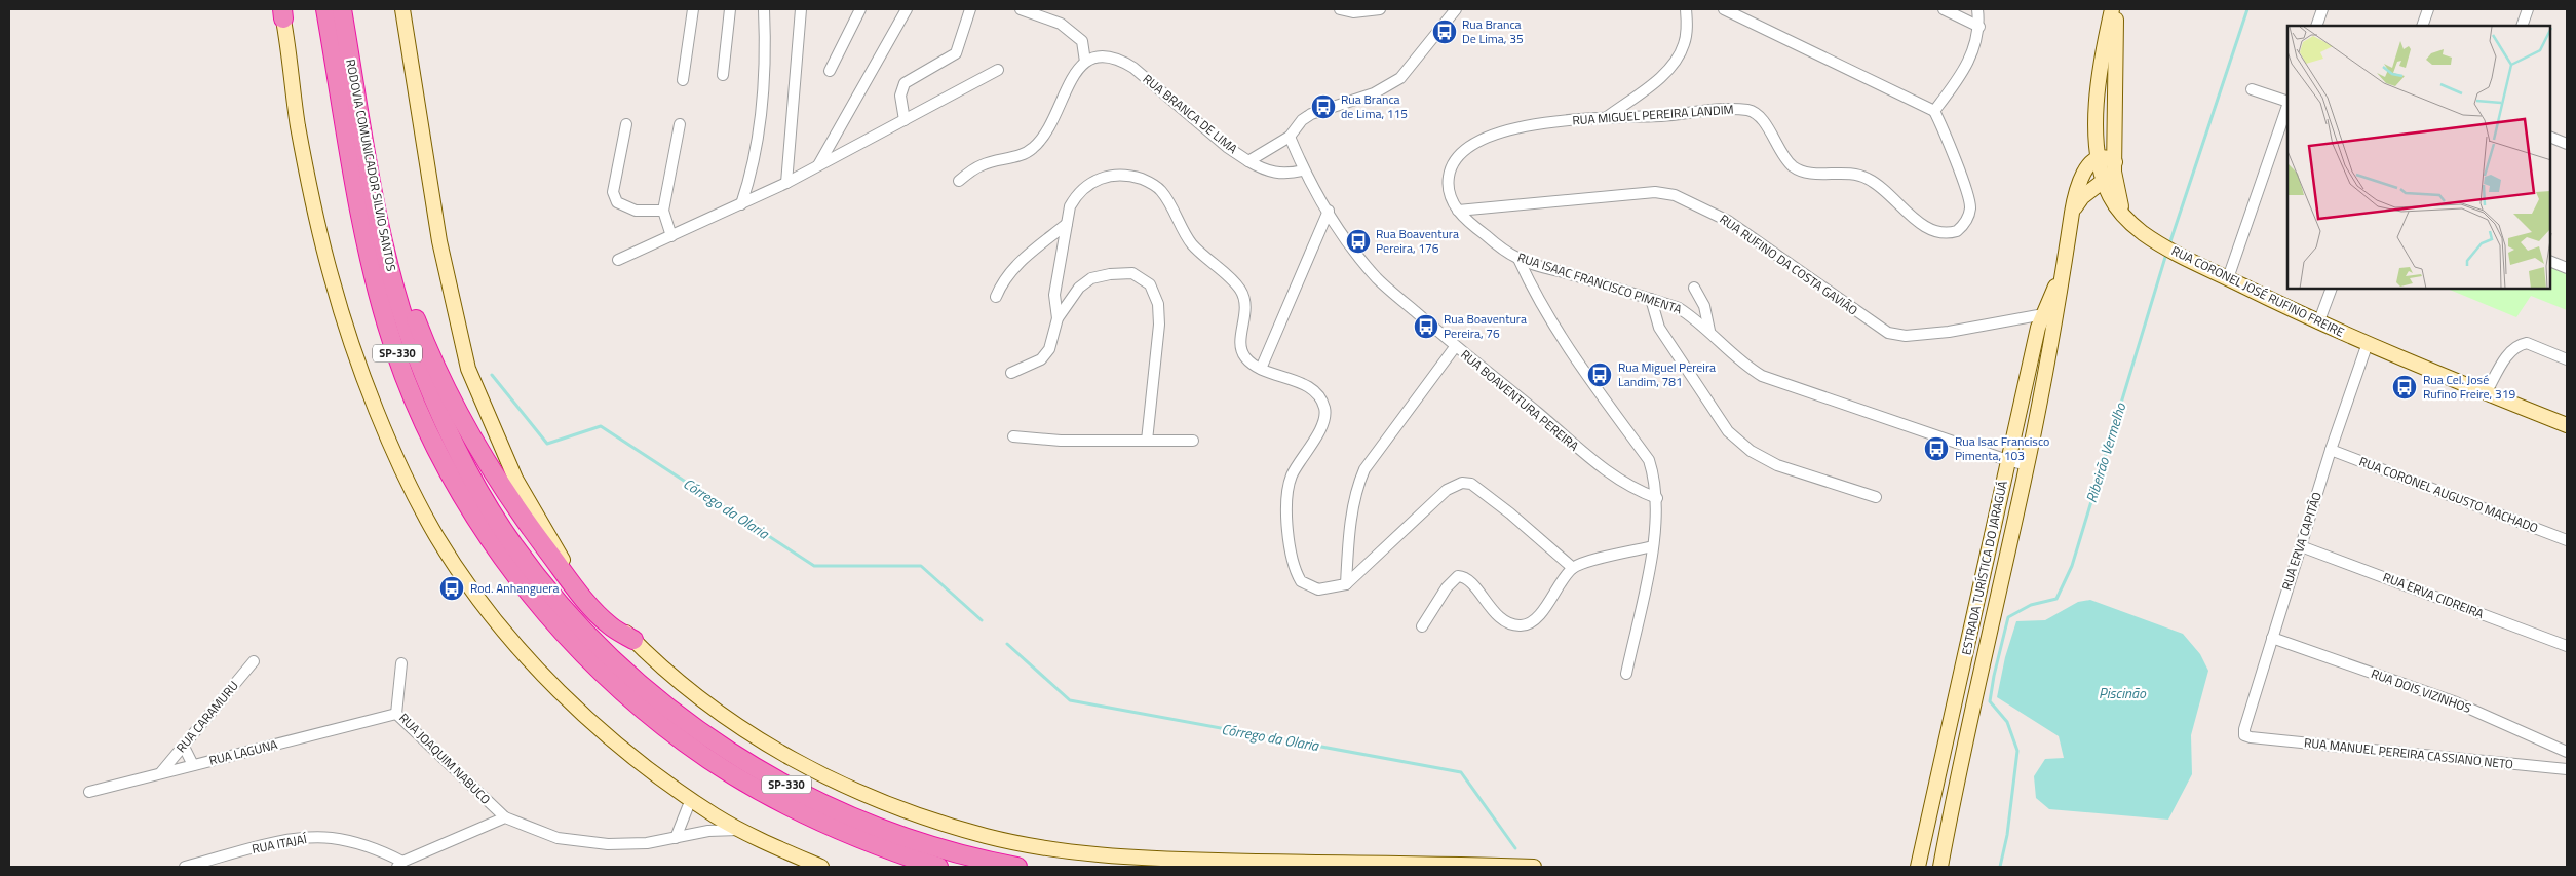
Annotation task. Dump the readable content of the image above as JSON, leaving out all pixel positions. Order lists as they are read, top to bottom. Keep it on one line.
{"streets":{"highway":["RODOVIA COMUNICADOR SILVIO SANTOS","SP-330"],"main road":["RUA CORONEL JOSÉ RUFINO FREIRE","ESTRADA TURÍSTICA DO JARAGUÁ"],"street":["RUA BRANCA DE LIMA","RUA MIGUEL PEREIRA LANDIM","RUA RUFINO DA COSTA GAVIÃO","RUA ISAAC FRANCISCO PIMENTA","RUA BOAVENTURA PEREIRA","RUA CORONEL AUGUSTO MACHADO","RUA ERVA CAPITÃO","RUA ERVA CIDREIRA","RUA DOIS VIZINHOS","RUA CARAMURU","RUA LAGUNA","RUA MANUEL PEREIRA CASSIANO NETO","RUA JOAQUIM NABUCO","RUA ITAJAÍ"]},"crossings":[["RUA BRANCA DE LIMA","RUA BOAVENTURA PEREIRA"],["RUA MIGUEL PEREIRA LANDIM","RUA RUFINO DA COSTA GAVIÃO"],["RUA MIGUEL PEREIRA LANDIM","RUA ISAAC FRANCISCO PIMENTA"],["RUA RUFINO DA COSTA GAVIÃO","RUA ISAAC FRANCISCO PIMENTA"],["RUA RUFINO DA COSTA GAVIÃO","ESTRADA TURÍSTICA DO JARAGUÁ"],["RUA ISAAC FRANCISCO PIMENTA","ESTRADA TURÍSTICA DO JARAGUÁ"],["RUA CORONEL JOSÉ RUFINO FREIRE","RUA ERVA CAPITÃO"],["RUA CORONEL AUGUSTO MACHADO","RUA ERVA CAPITÃO"],["RUA ERVA CAPITÃO","RUA ERVA CIDREIRA"],["RUA ERVA CAPITÃO","RUA DOIS VIZINHOS"],["RUA ERVA CAPITÃO","RUA MANUEL PEREIRA CASSIANO NETO"],["RUA CARAMURU","RUA LAGUNA"],["RUA LAGUNA","RUA JOAQUIM NABUCO"]],"water":["Ribeirão Vermelho","Córrego da Olaria","Piscinão"],"places":{"bus stop":["Rua Branca De Lima, 35","Rua Branca de Lima, 115","Rua Boaventura Pereira, 176","Rua Boaventura Pereira, 76","Rua Miguel Pereira Landim, 781","Rua Cel. José Rufino Freire, 319","Rua Isac Francisco Pimenta, 103","Rod. Anhanguera"]}}
